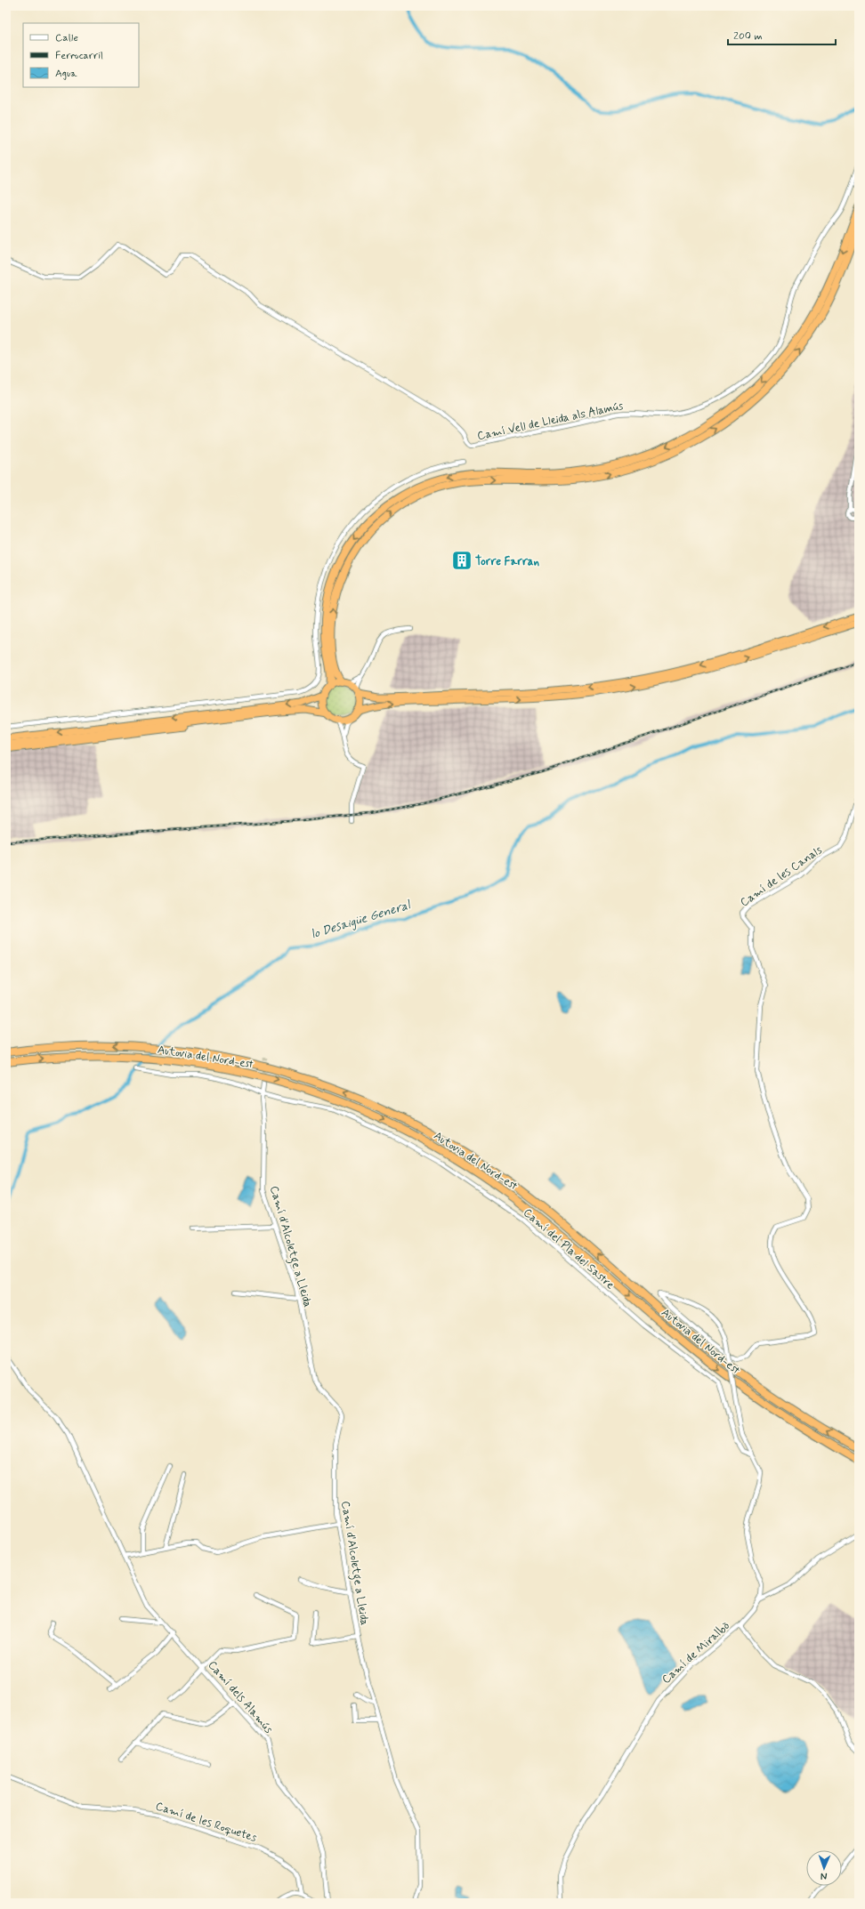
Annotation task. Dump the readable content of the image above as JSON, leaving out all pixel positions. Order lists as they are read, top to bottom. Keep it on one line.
{"streets":{"highway":["Autovia del Nord-est"],"street":["Camí Vell de Lleida als Alamús","Camí de les Canals","Camí d'Alcoletge a Lleida","Camí del Pla del Sastre","Camí de Miralbò","Camí dels Alamús","Camí de les Roquetes"]},"crossings":[["Camí de les Canals","Camí del Pla del Sastre"],["Camí d'Alcoletge a Lleida","Camí del Pla del Sastre"]],"water":["lo Desaigüe General"],"places":{"building":["Torre Farran"]},"legend":["Calle","Ferrocarril","Agua"],"scale_bar":"200 m","north":"bottom"}
